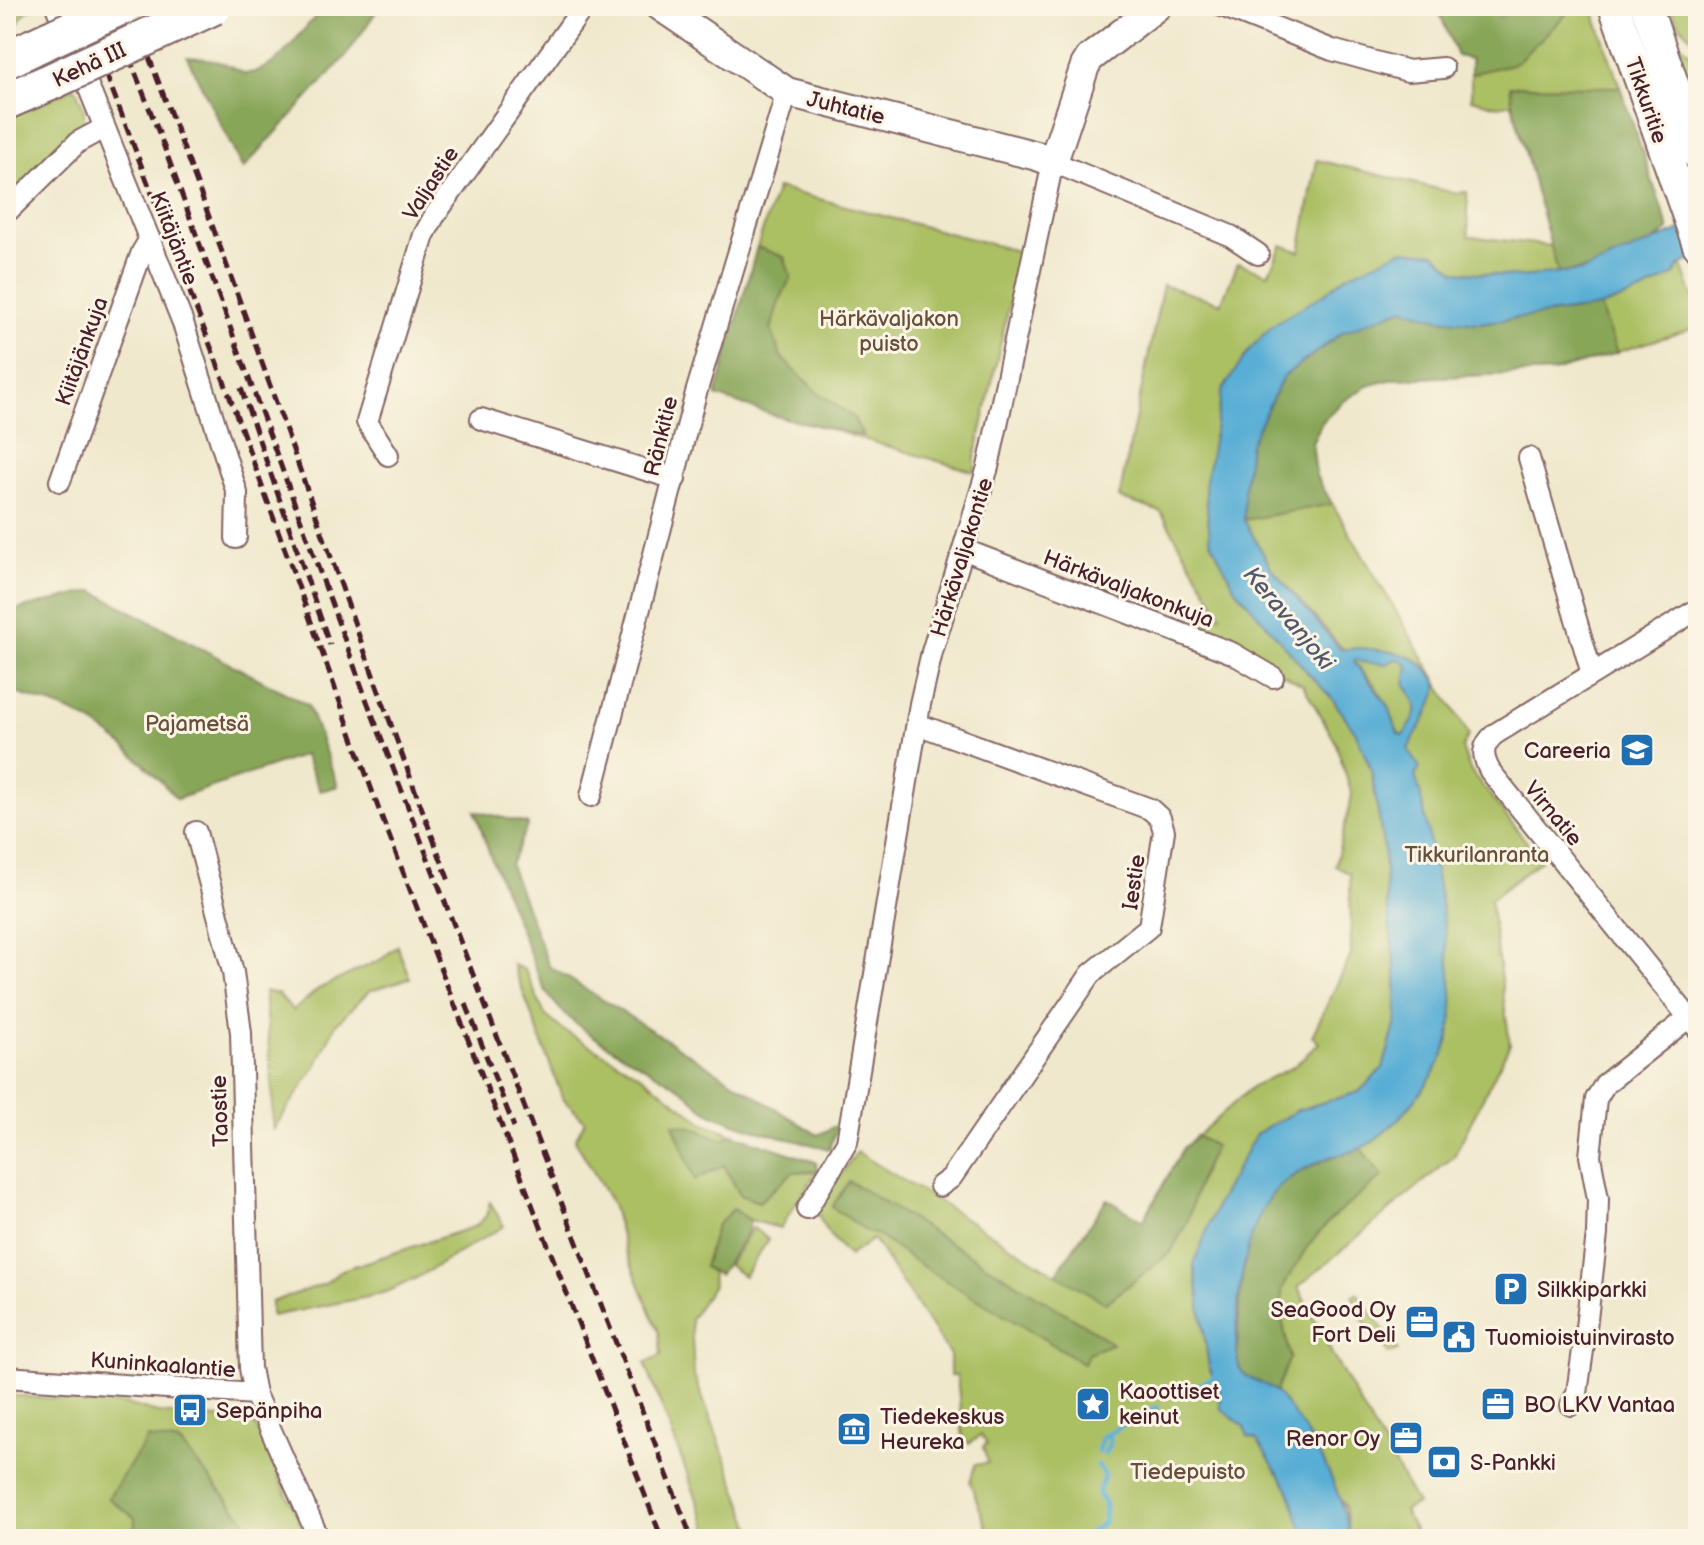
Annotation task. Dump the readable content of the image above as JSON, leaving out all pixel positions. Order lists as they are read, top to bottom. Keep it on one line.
{"streets":{"highway":["Kehä III"],"main road":["Tikkuritie"],"street":["Juhtatie","Valjastie","Kiitäjäntie","Kiitäjänkuja","Ränkitie","Härkävaljakontie","Härkävaljakonkuja","Virnatie","Iestie","Taostie","Kuninkaalantie"]},"crossings":[["Juhtatie","Ränkitie"],["Juhtatie","Härkävaljakontie"],["Kiitäjäntie","Kiitäjänkuja"],["Härkävaljakontie","Härkävaljakonkuja"],["Härkävaljakontie","Iestie"],["Taostie","Kuninkaalantie"]],"water":["Keravanjoki"],"parks":["Härkävaljakon puisto","Pajametsä","Tikkurilanranta","Tiedepuisto"],"places":{"school or university":["Careeria"],"parking":["Silkkiparkki"],"office":["SeaGood Oy Fort Deli","BO LKV Vantaa","Renor Oy"],"public building":["Tuomioistuinvirasto"],"place":["Kaoottiset keinut"],"bus stop":["Sepänpiha"],"museum":["Tiedekeskus Heureka"],"bank":["S-Pankki"]}}
